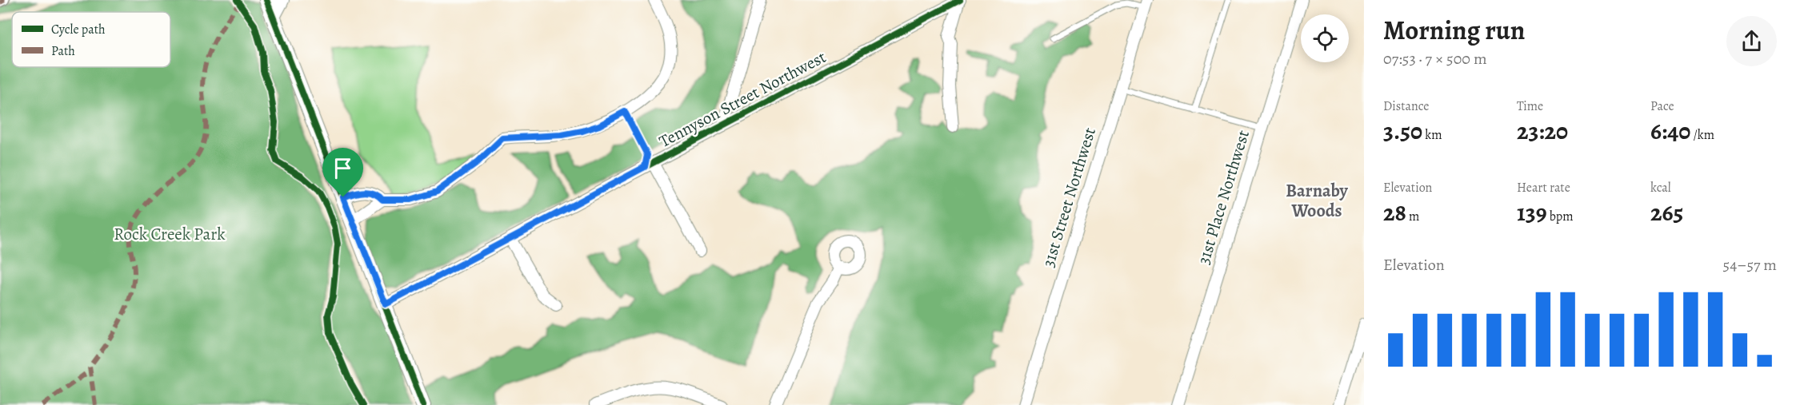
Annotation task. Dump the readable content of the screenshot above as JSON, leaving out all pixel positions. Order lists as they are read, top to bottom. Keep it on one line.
{"streets":{"street":["Tennyson Street Northwest","31st Street Northwest","31st Place Northwest"]},"districts":["Barnaby Woods"],"parks":["Rock Creek Park"],"legend":["Cycle path","Path"],"page":{"heading":["Morning run","07:53 · 7 × 500 m"],"stats":[["Distance","3.50 km"],["Time","23:20"],["Pace","6:40 /km"],["Elevation","28 m"],["Heart rate","139 bpm"],["kcal","265"]],"chart":["Elevation","54–57 m"]}}
